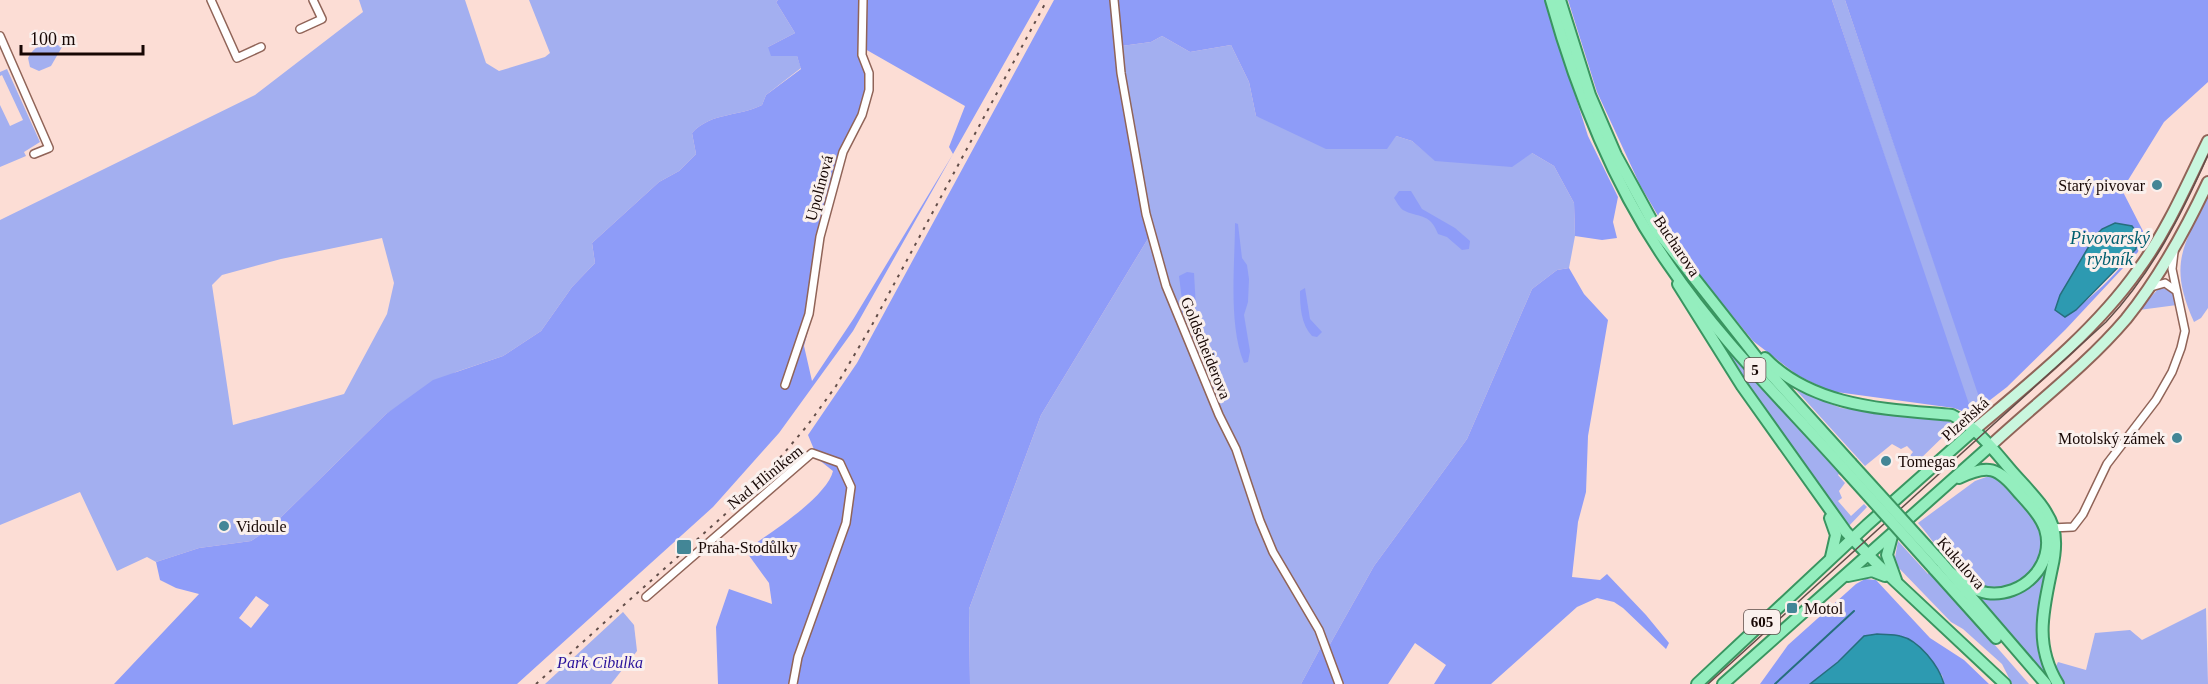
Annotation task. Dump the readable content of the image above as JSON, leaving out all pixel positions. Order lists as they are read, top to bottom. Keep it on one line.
{"streets":{"main road":["Bucharova","5","Plzeňská","Kukulova","605"],"street":["Upolínová","Goldscheiderova","Nad Hliníkem"]},"crossings":[["Bucharova","Kukulova"]],"water":["Pivovarský rybník"],"parks":["Park Cibulka"],"places":{"other":["Starý pivovar","Motolský zámek","Tomegas","Vidoule"],"transit":["Praha-Stodůlky","Motol"]},"scale_bar":"100 m"}
